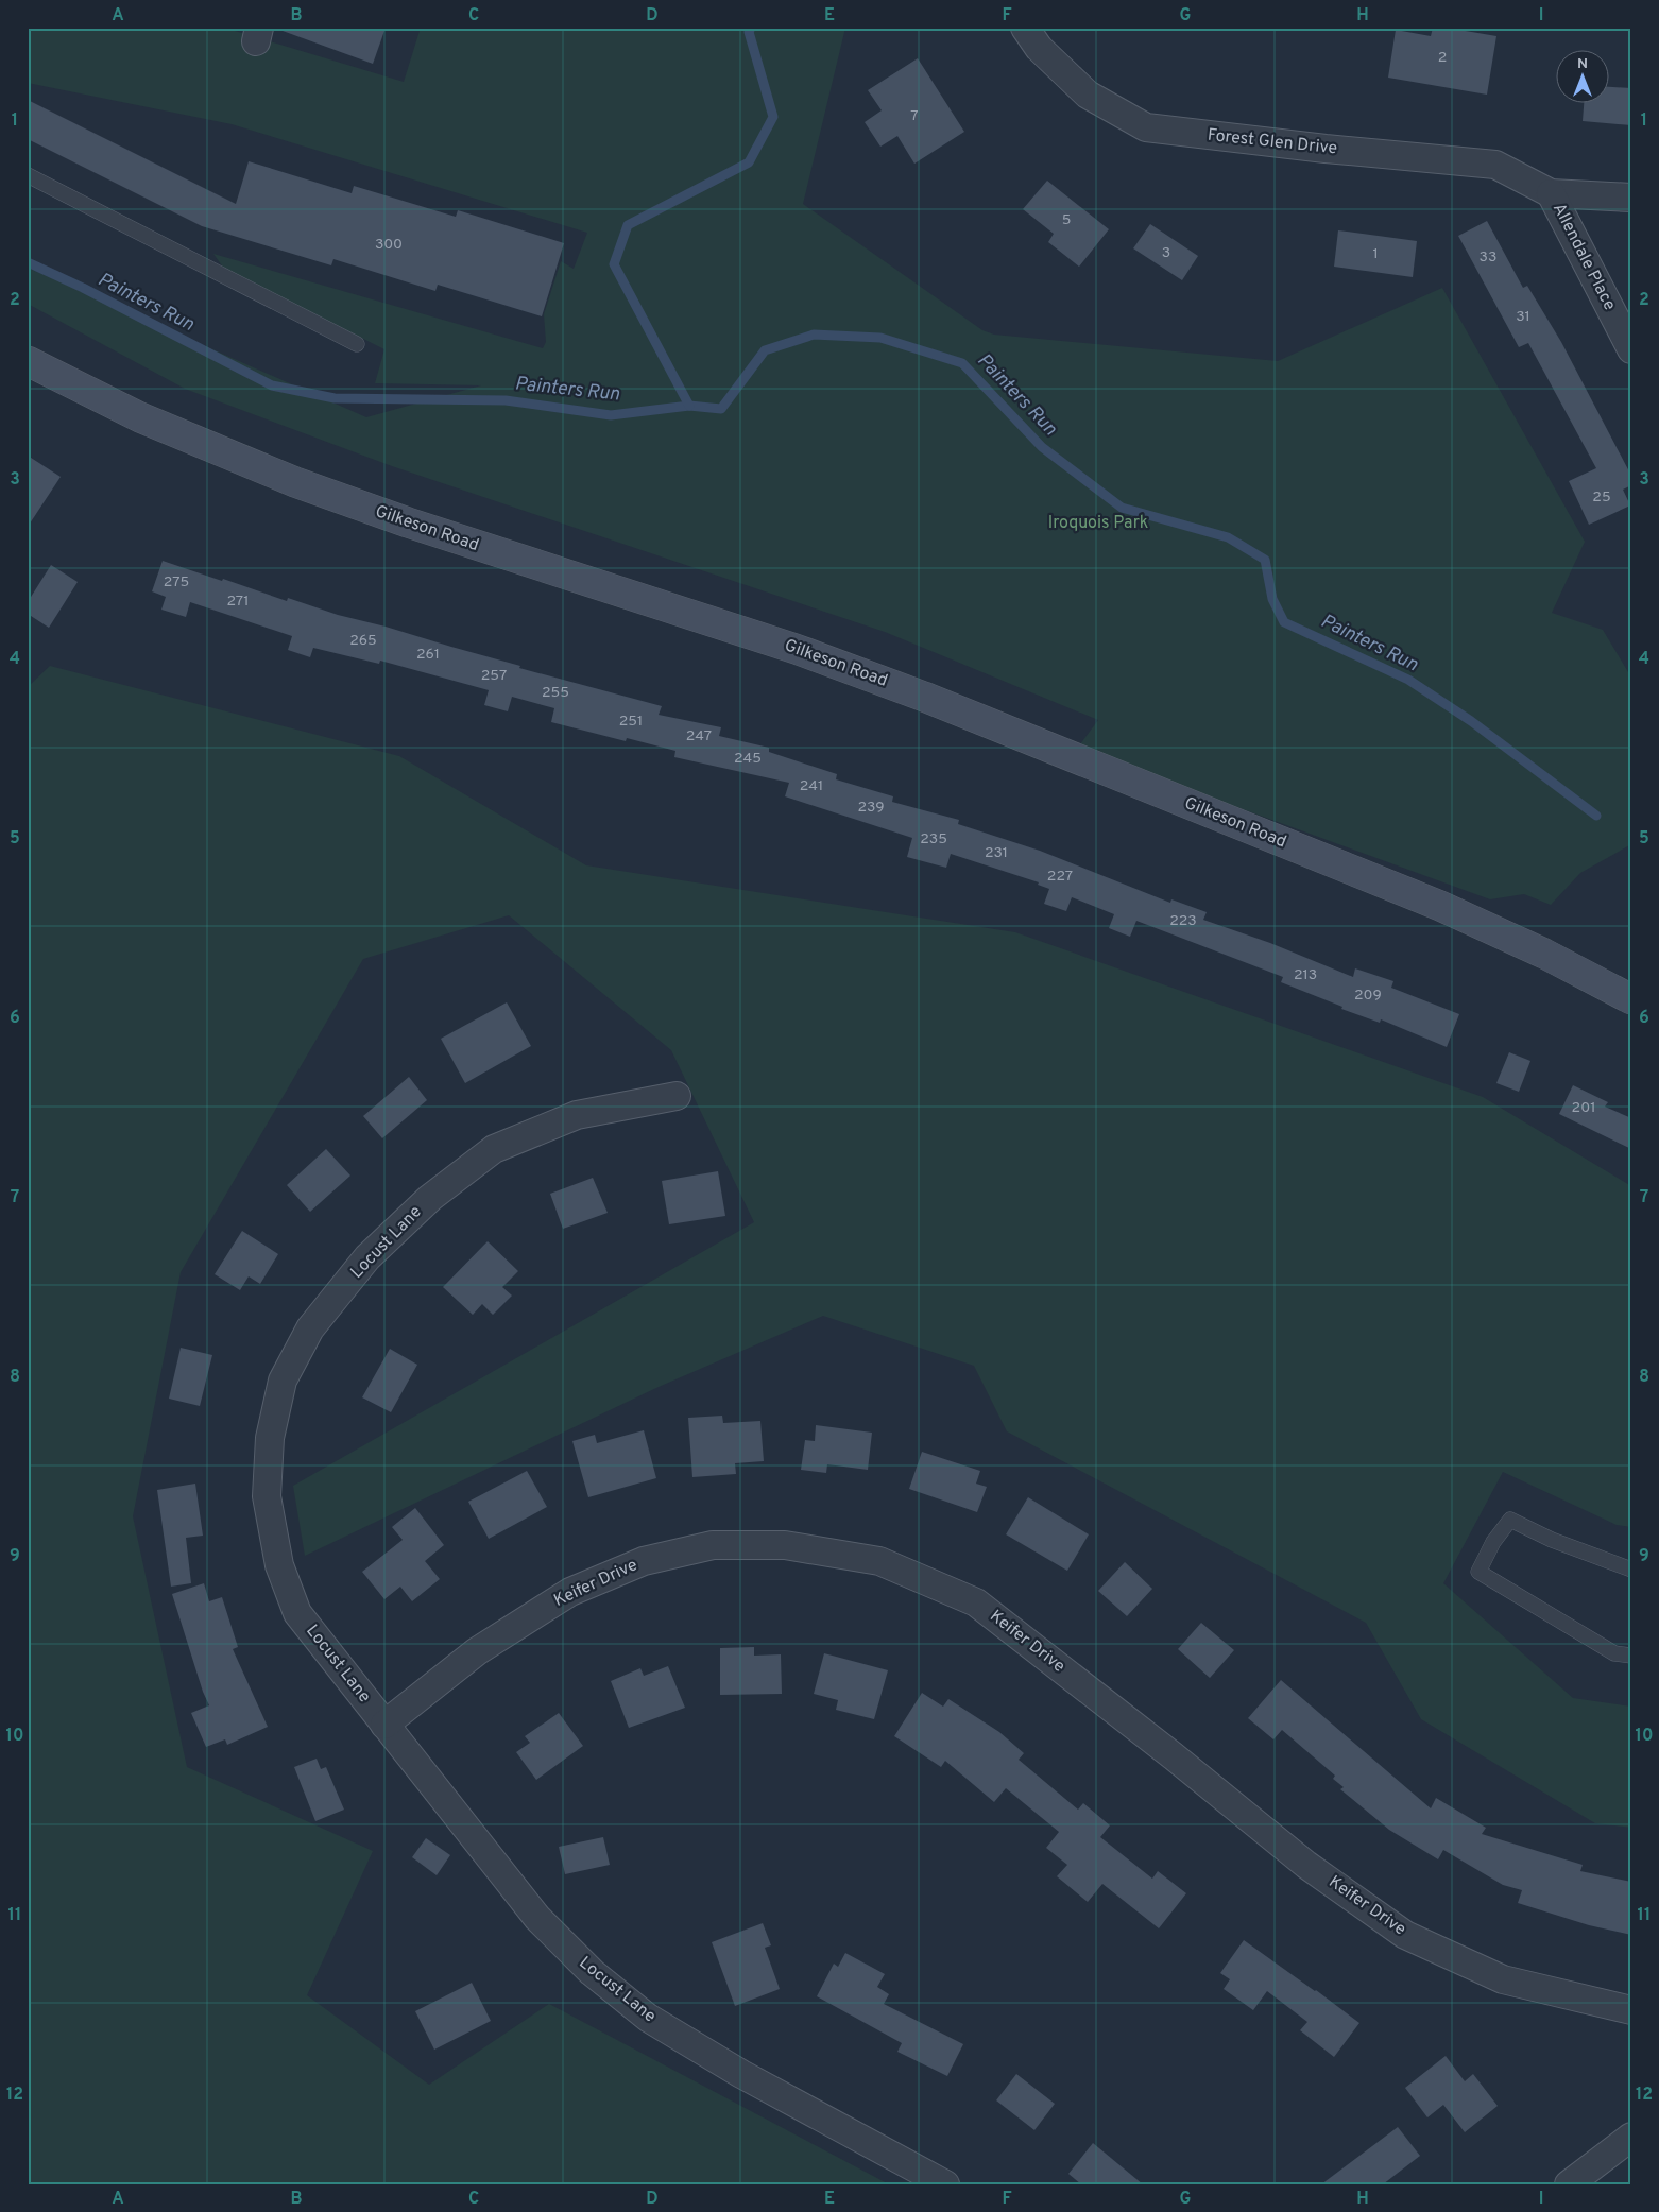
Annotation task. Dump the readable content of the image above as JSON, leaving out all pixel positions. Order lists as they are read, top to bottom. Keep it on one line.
{"streets":{"street":["Forest Glen Drive","Allendale Place","Gilkeson Road","Locust Lane","Keifer Drive"]},"crossings":[["Forest Glen Drive","Allendale Place"],["Locust Lane","Keifer Drive"]],"water":["Painters Run"],"parks":["Iroquois Park"],"house_numbers":["2","7","5","300","3","1","33","31","25","275","271","265","261","257","255","251","247","245","241","239","235","231","227","223","213","209","201"],"north":"top","grid":{"columns":["A","B","C","D","E","F","G","H","I"],"rows":["1","2","3","4","5","6","7","8","9","10","11","12"]}}
